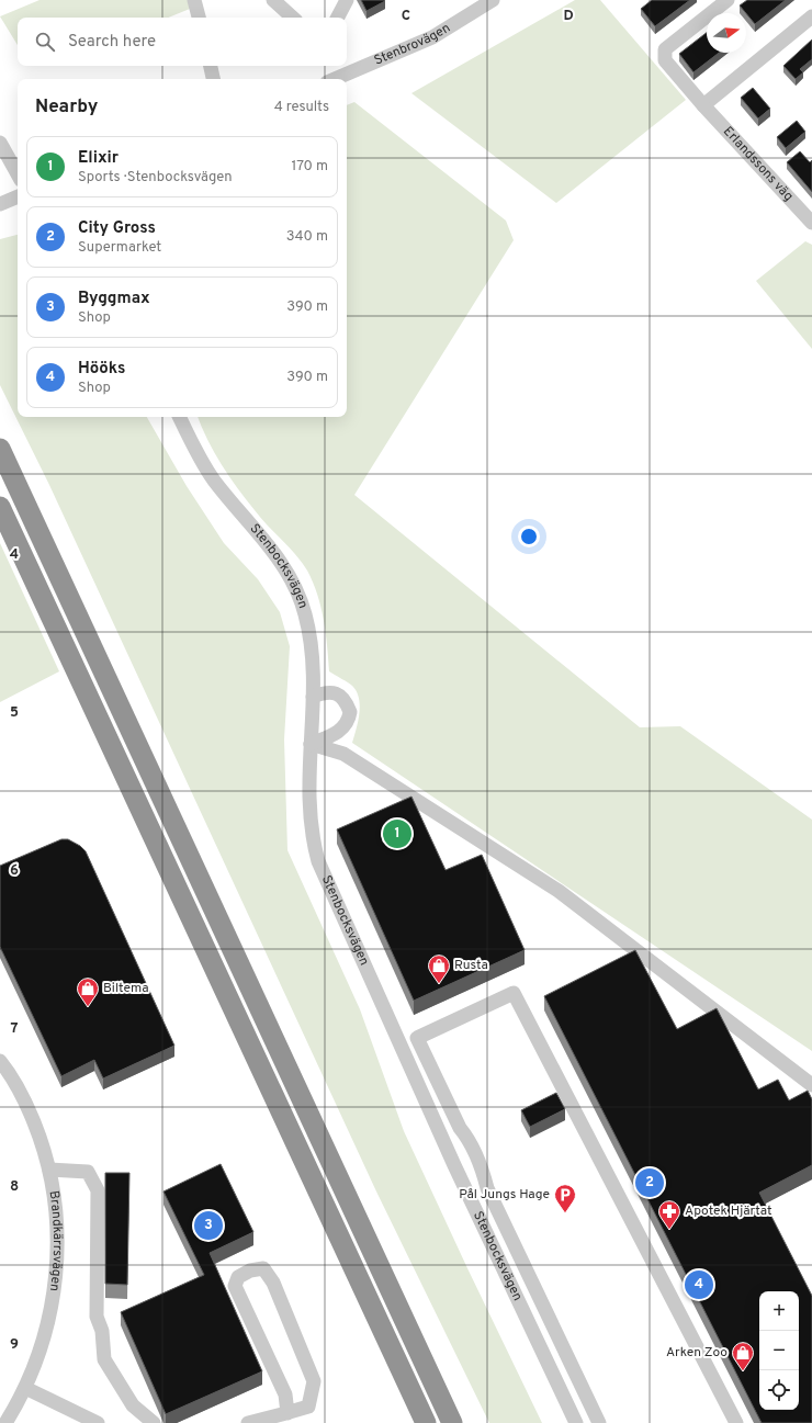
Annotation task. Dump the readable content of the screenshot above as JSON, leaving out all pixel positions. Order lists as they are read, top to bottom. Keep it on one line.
{"streets":{"street":["Stenbrovägen","Erlandssons väg","Stenbocksvägen","Brandkärrsvägen"]},"places":{"shop":["Rusta","Biltema","Arken Zoo"],"parking":["Pål Jungs Hage"],"pharmacy":["Apotek Hjärtat"]},"north":"right","page":{"search":"Search here","heading":["Nearby","4 results"],"list":[{"mark":"1","name":"Elixir","note":"Sports · Stenbocksvägen","value":"170 m"},{"mark":"2","name":"City Gross","note":"Supermarket","value":"340 m"},{"mark":"3","name":"Byggmax","note":"Shop","value":"390 m"},{"mark":"4","name":"Hööks","note":"Shop","value":"390 m"}],"pins":["1","2","3","4"],"map_buttons":["+","−"]},"grid":{"columns":["C","D"],"rows":["4","5","6","7","8","9"]}}
